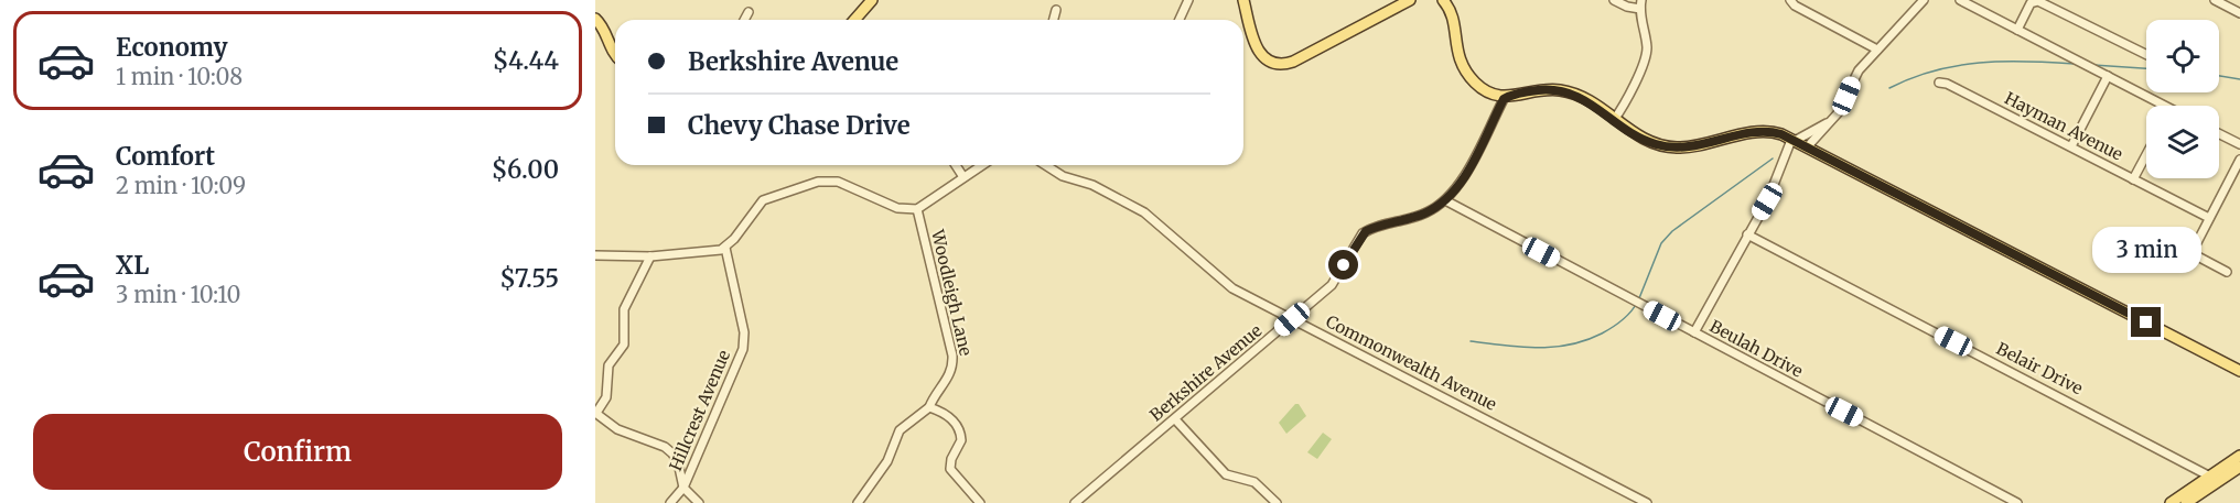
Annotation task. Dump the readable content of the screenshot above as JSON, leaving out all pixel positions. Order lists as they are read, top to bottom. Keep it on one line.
{"streets":{"street":["Hayman Avenue","Woodleigh Lane","Beulah Drive","Commonwealth Avenue","Belair Drive","Berkshire Avenue","Hillcrest Avenue"]},"crossings":[["Beulah Drive","Berkshire Avenue"],["Commonwealth Avenue","Berkshire Avenue"]],"page":{"list":[{"name":"Economy","note":"1 min · 10:08","value":"$4.44"},{"name":"Comfort","note":"2 min · 10:09","value":"$6.00"},{"name":"XL","note":"3 min · 10:10","value":"$7.55"}],"banner":["Berkshire Avenue","Chevy Chase Drive"],"bubble":"3 min","buttons":"Confirm"}}
